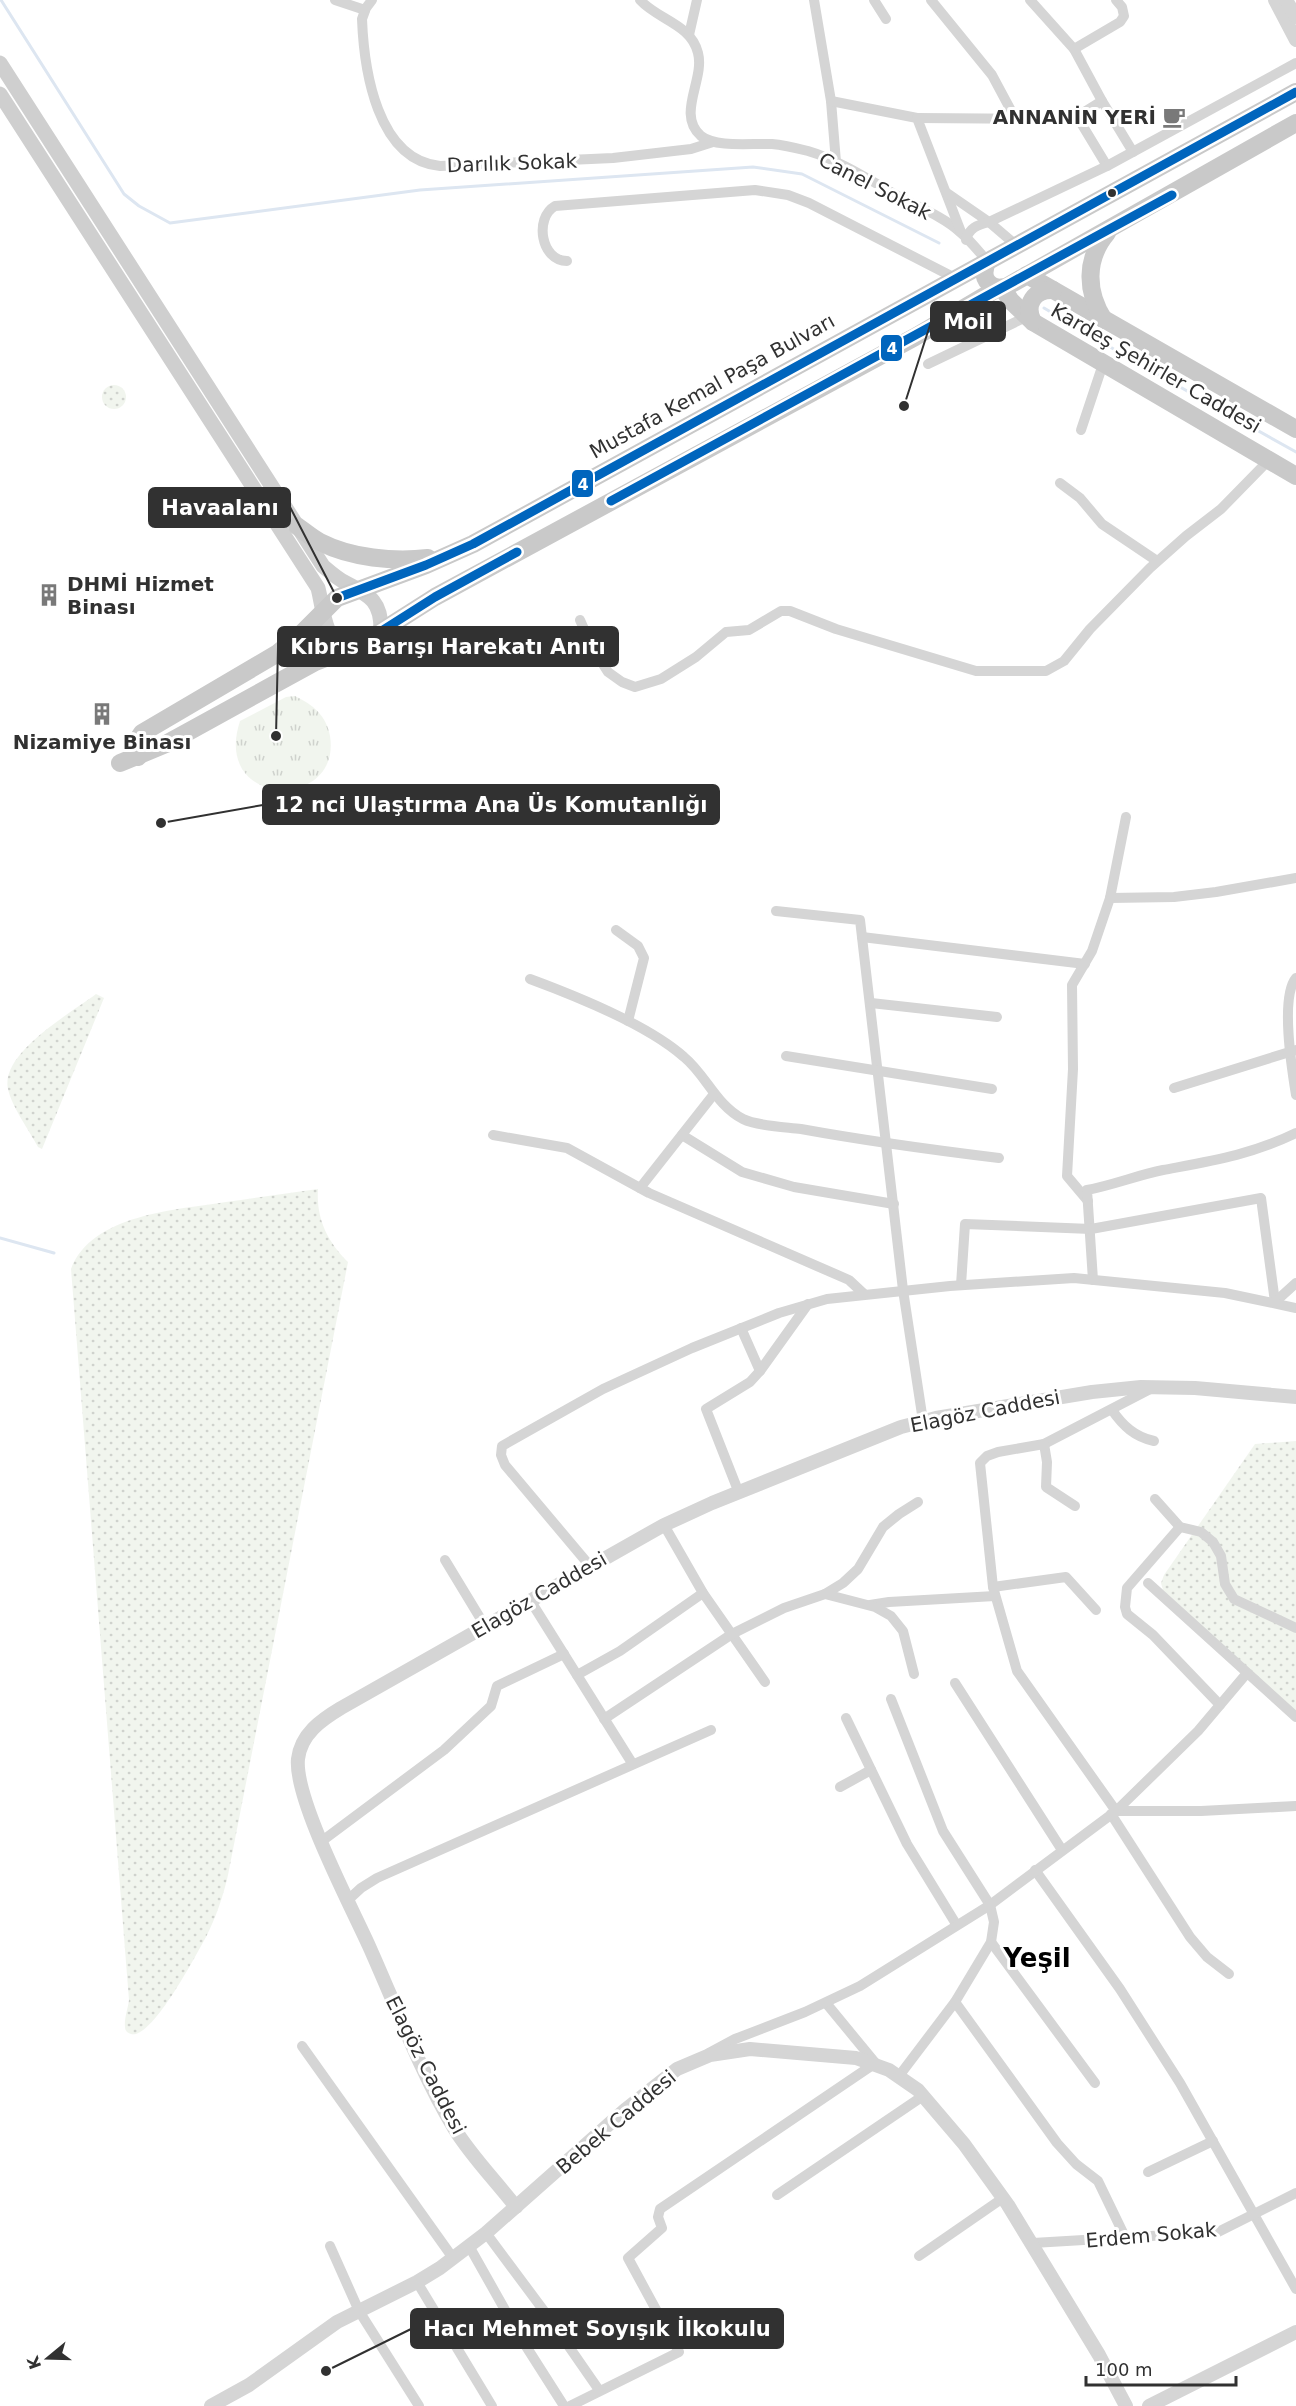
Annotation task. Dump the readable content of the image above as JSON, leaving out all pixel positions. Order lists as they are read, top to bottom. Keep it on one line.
{"streets":{"main road":["Kardeş Şehirler Caddesi","Mustafa Kemal Paşa Bulvarı"],"street":["Darılık Sokak","Canel Sokak","Elagöz Caddesi","Bebek Caddesi","Erdem Sokak"]},"crossings":[["Darılık Sokak","Canel Sokak"],["Canel Sokak","Kardeş Şehirler Caddesi"],["Canel Sokak","Mustafa Kemal Paşa Bulvarı"],["Kardeş Şehirler Caddesi","Mustafa Kemal Paşa Bulvarı"],["Elagöz Caddesi","Bebek Caddesi"],["Bebek Caddesi","Erdem Sokak"]],"districts":["Yeşil"],"places":{"cafe":["ANNANİN YERİ"],"other":["Moil","Havaalanı","Kıbrıs Barışı Harekatı Anıtı","12 nci Ulaştırma Ana Üs Komutanlığı","Hacı Mehmet Soyışık İlkokulu"],"building":["DHMİ Hizmet Binası","Nizamiye Binası"]},"lines":["transit line 4"],"scale_bar":"100 m","north":"left"}
